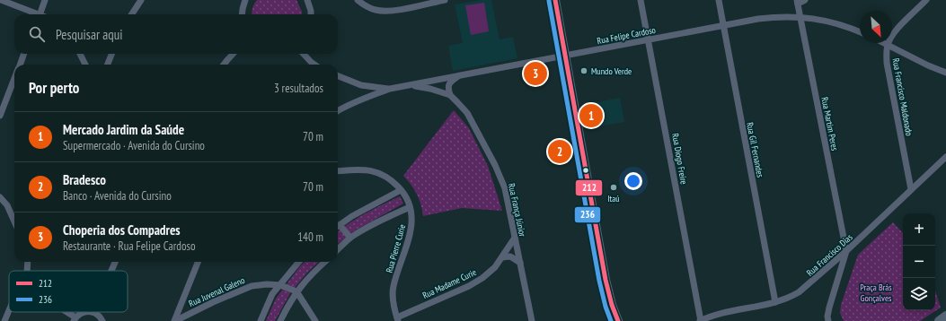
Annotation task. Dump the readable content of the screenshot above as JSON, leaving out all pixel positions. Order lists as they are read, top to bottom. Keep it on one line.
{"streets":{"street":["Rua Felipe Cardoso","Rua Francisco Maldonado","Rua Martim Peres","Rua Gil Fernandes","Rua Diogo Freire","Rua França Júnior","Rua Pierre Curie","Rua Francisco Dias","Rua Madame Curie","Rua Juvenal Galeno"]},"crossings":[["Rua Felipe Cardoso","Rua Martim Peres"],["Rua Felipe Cardoso","Rua Gil Fernandes"],["Rua Felipe Cardoso","Rua Diogo Freire"],["Rua Felipe Cardoso","Rua França Júnior"],["Rua Francisco Maldonado","Rua Francisco Dias"],["Rua Martim Peres","Rua Francisco Dias"],["Rua Gil Fernandes","Rua Francisco Dias"],["Rua Diogo Freire","Rua Francisco Dias"],["Rua França Júnior","Rua Madame Curie"],["Rua Pierre Curie","Rua Madame Curie"]],"parks":["Praça Brás Gonçalves"],"places":["Mundo Verde","Itaú"],"lines":["transit line 212","transit line 236"],"legend":["212","236"],"north":"bottom right","page":{"search":"Pesquisar aqui","pins":["3","1","2"],"heading":["Por perto","3 resultados"],"list":[{"mark":"1","name":"Mercado Jardim da Saúde","note":"Supermercado · Avenida do Cursino","value":"70 m"},{"mark":"2","name":"Bradesco","note":"Banco · Avenida do Cursino","value":"70 m"},{"mark":"3","name":"Choperia dos Compadres","note":"Restaurante · Rua Felipe Cardoso","value":"140 m"}],"map_buttons":["+","−"]}}
